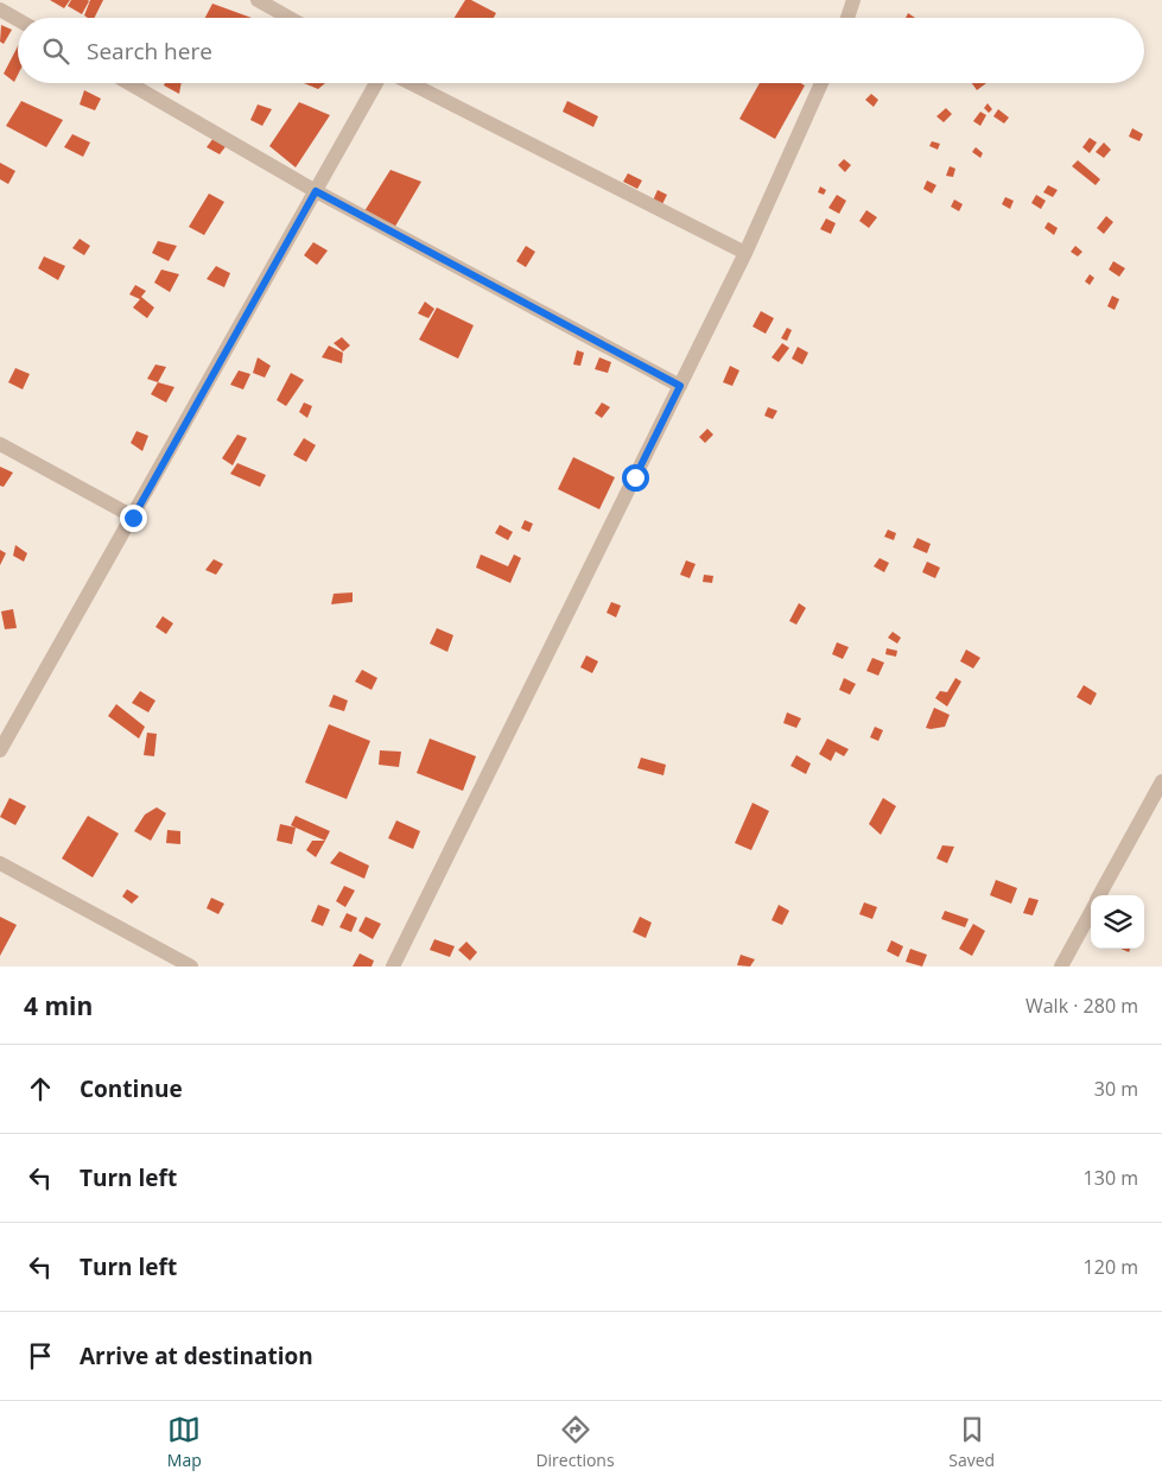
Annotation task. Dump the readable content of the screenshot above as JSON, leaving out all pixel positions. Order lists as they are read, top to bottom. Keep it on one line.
{"page":{"search":"Search here","heading":["4 min","Walk · 280 m"],"list":[["Continue","30 m"],["Turn left","130 m"],["Turn left","120 m"],"Arrive at destination"],"nav":["Map","Directions","Saved"]}}
